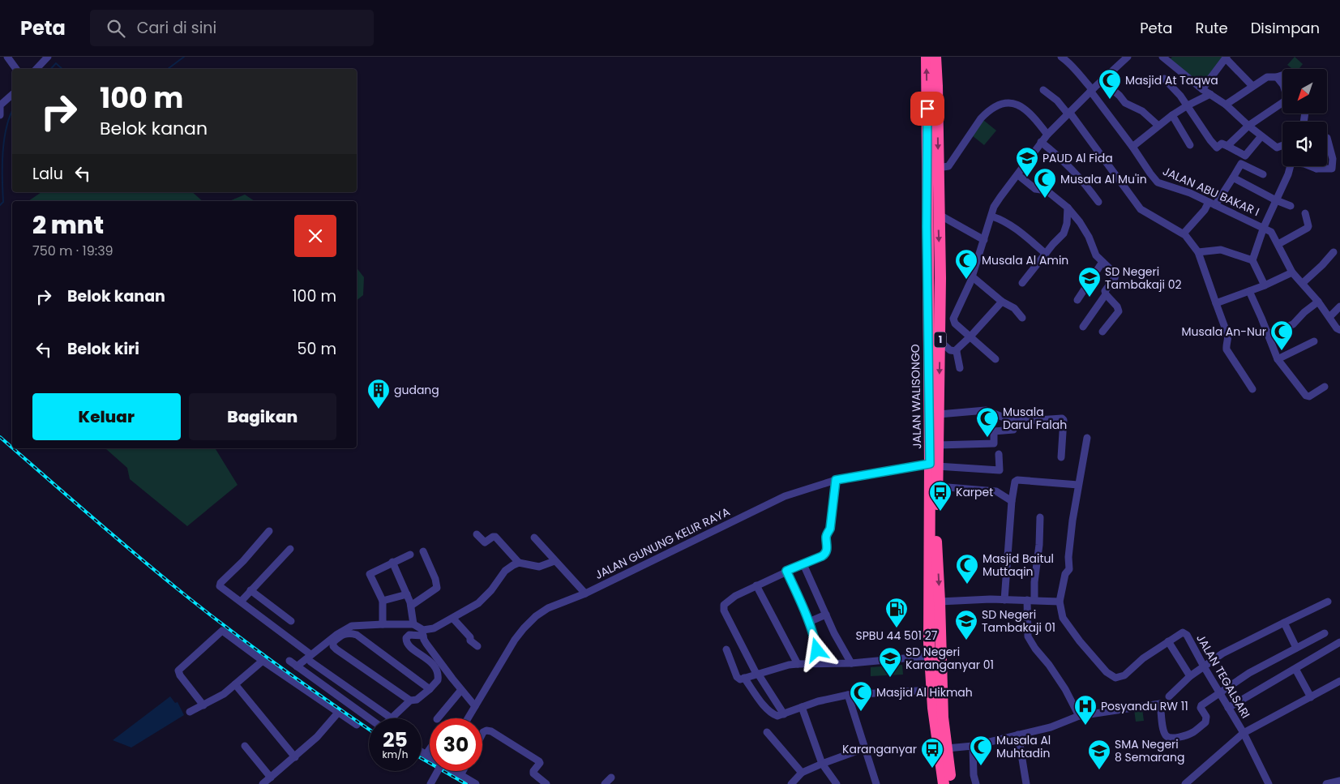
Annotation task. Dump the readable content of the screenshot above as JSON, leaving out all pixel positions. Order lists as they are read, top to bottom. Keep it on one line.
{"streets":{"highway":["1","JALAN WALISONGO"],"street":["JALAN ABU BAKAR I","JALAN GUNUNG KELIR RAYA","JALAN TEGALSARI"]},"crossings":[["JALAN WALISONGO","JALAN GUNUNG KELIR RAYA"]],"places":{"mosque":["Masjid At Taqwa","Musala Al Mu'in","Musala Al Amin","Musala An-Nur","Musala Darul Falah","Masjid Baitul Muttaqin","Masjid Al Hikmah","Musala Al Muhtadin"],"school or university":["PAUD Al Fida","SD Negeri Tambakaji 02","SD Negeri Tambakaji 01","SD Negeri Karanganyar 01","SMA Negeri 8 Semarang"],"building":["gudang"],"bus stop":["Karpet","Karanganyar"],"fuel station":["SPBU 44 501 27"],"hospital":["Posyandu RW 11"]},"north":"bottom left","page":{"header":"Peta","search":"Cari di sini","nav":["Peta","Rute","Disimpan"],"turn":["100 m","Belok kanan"],"then":"Lalu","heading":["2 mnt","750 m · 19:39"],"list":[{"name":"Belok kanan","value":"100 m"},{"name":"Belok kiri","value":"50 m"}],"buttons":["Keluar","Bagikan"],"speed":"25 km/h","limit":"30"}}
